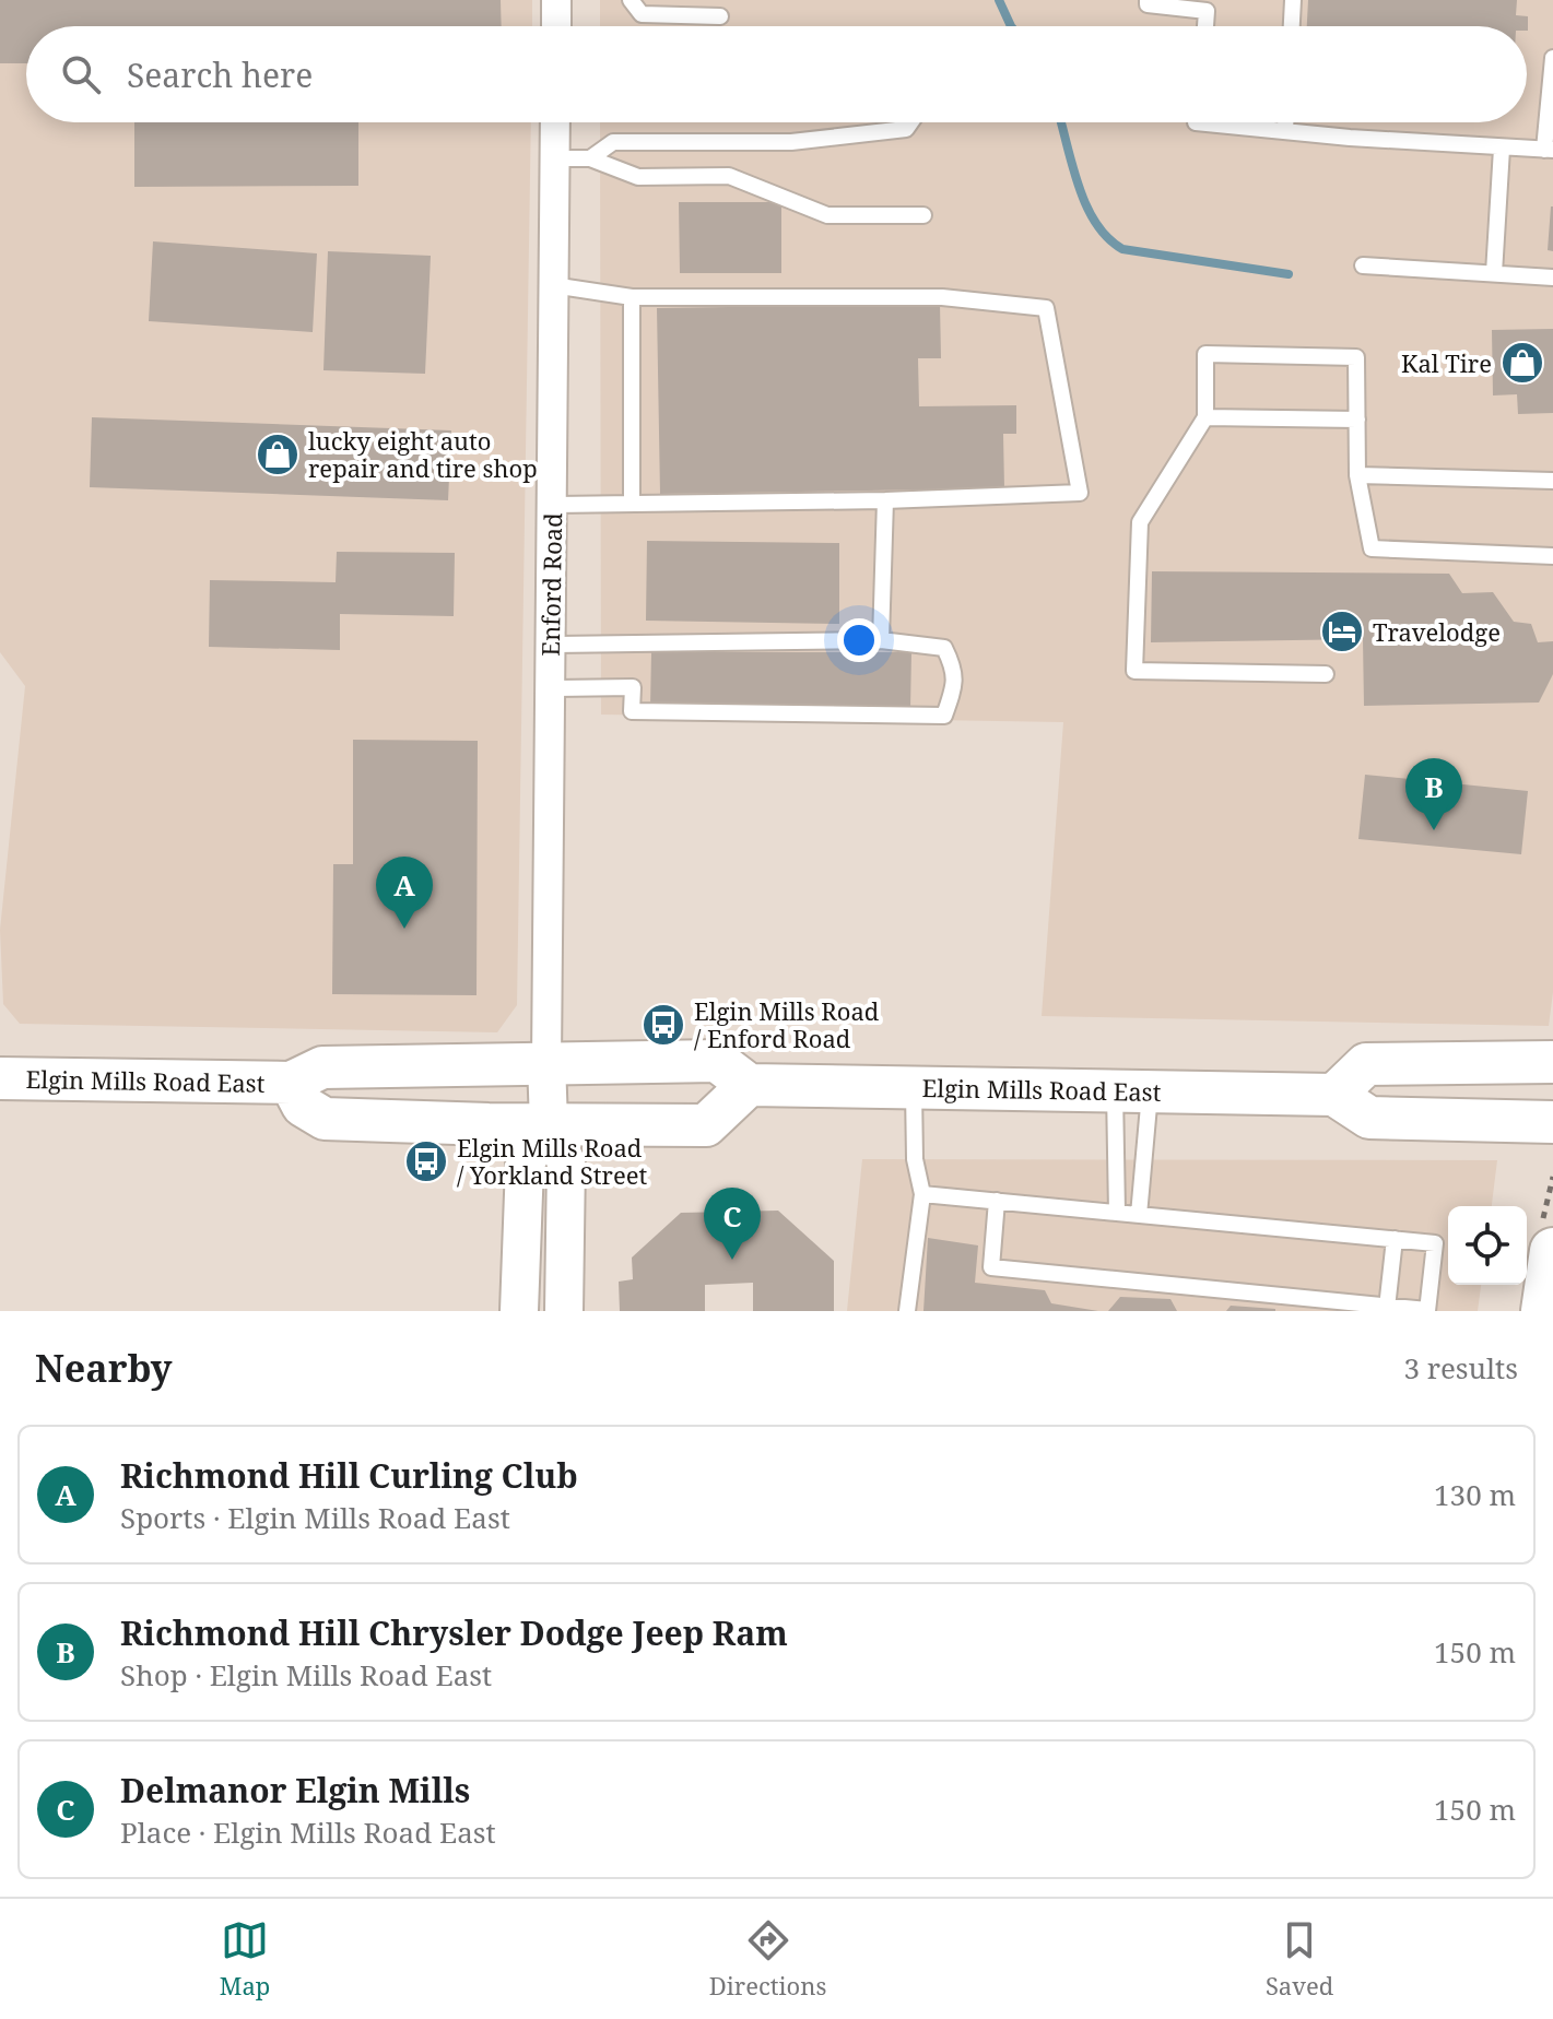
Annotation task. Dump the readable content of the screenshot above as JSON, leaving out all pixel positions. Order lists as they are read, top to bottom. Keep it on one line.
{"streets":{"main road":["Elgin Mills Road East"],"street":["Enford Road"]},"crossings":[["Enford Road","Elgin Mills Road East"]],"places":{"shop":["Kal Tire","lucky eight auto repair and tire shop"],"hotel":["Travelodge"],"bus stop":["Elgin Mills Road / Enford Road","Elgin Mills Road / Yorkland Street"]},"page":{"search":"Search here","pins":["B","A","C"],"heading":["Nearby","3 results"],"list":[{"mark":"A","name":"Richmond Hill Curling Club","note":"Sports · Elgin Mills Road East","value":"130 m"},{"mark":"B","name":"Richmond Hill Chrysler Dodge Jeep Ram","note":"Shop · Elgin Mills Road East","value":"150 m"},{"mark":"C","name":"Delmanor Elgin Mills","note":"Place · Elgin Mills Road East","value":"150 m"}],"nav":["Map","Directions","Saved"]}}
